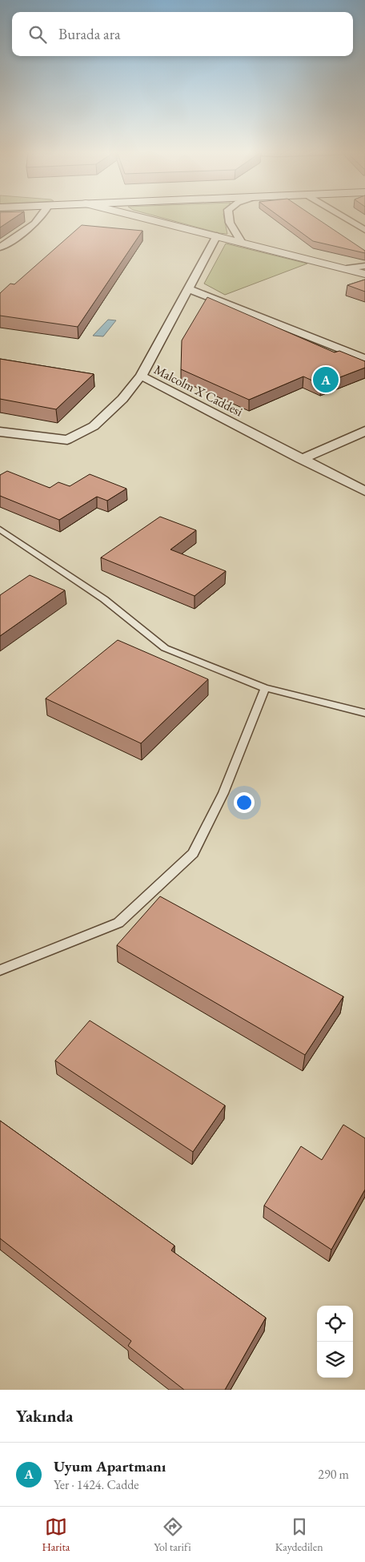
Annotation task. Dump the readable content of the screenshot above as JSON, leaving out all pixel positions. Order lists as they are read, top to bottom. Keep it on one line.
{"streets":{"street":["Malcolm X Caddesi"]},"page":{"search":"Burada ara","pins":"A","heading":"Yakında","list":[{"mark":"A","name":"Uyum Apartmanı","note":"Yer · 1424. Cadde","value":"290 m"}],"nav":["Harita","Yol tarifi","Kaydedilen"]}}
